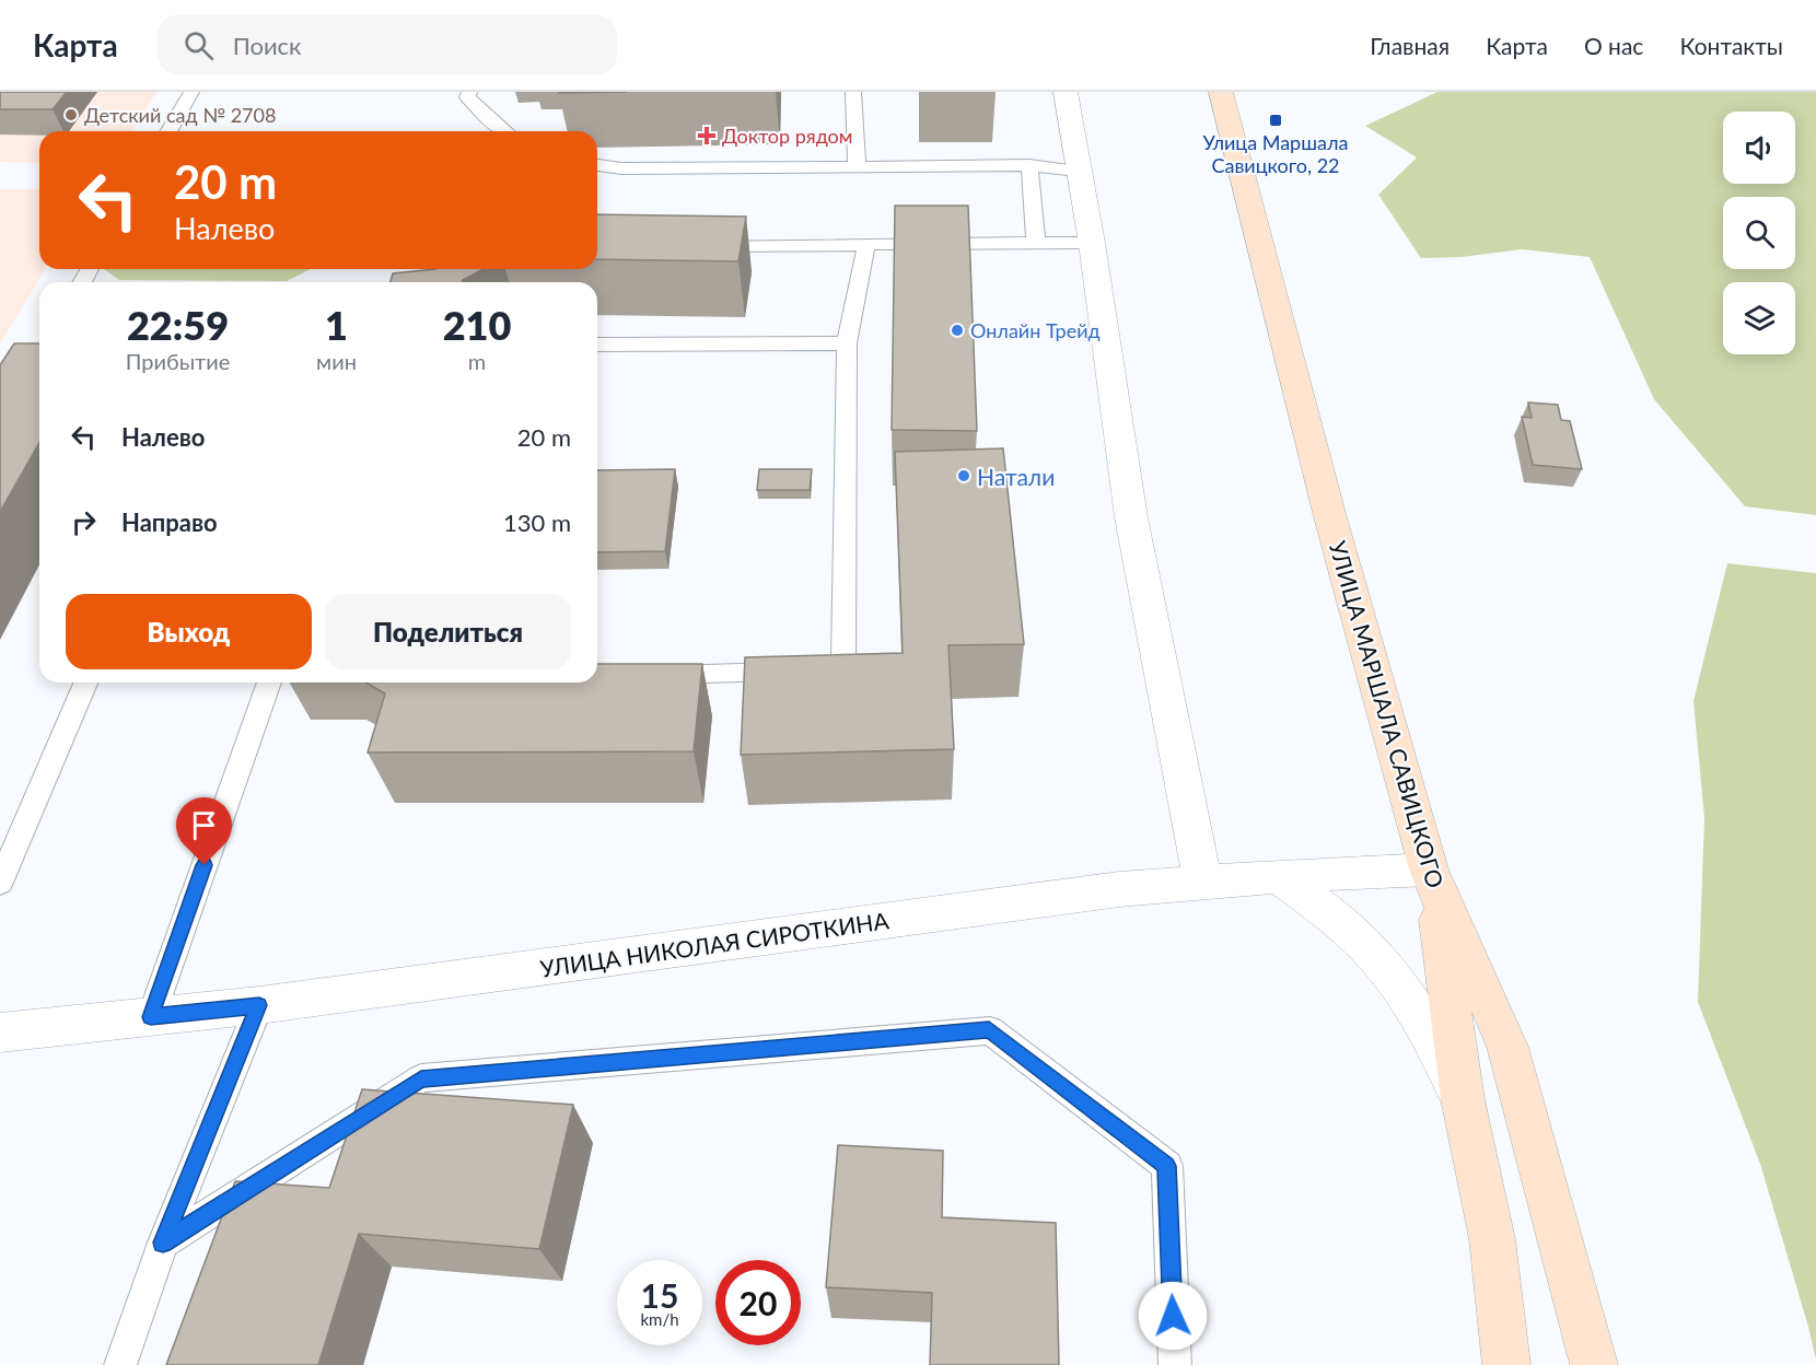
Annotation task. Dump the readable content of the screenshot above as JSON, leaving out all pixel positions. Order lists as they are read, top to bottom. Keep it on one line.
{"streets":{"street":["УЛИЦА МАРШАЛА САВИЦКОГО","УЛИЦА НИКОЛАЯ СИРОТКИНА"]},"crossings":[["УЛИЦА МАРШАЛА САВИЦКОГО","УЛИЦА НИКОЛАЯ СИРОТКИНА"]],"places":{"other":["Детский сад № 2708","Онлайн Трейд","Натали"],"transit":["Улица Маршала Савицкого, 22"],"health":["Доктор рядом"]},"page":{"header":"Карта","search":"Поиск","nav":["Главная","Карта","О нас","Контакты"],"turn":["20 m","Налево"],"eta":["22:59","Прибытие","1","мин","210","m"],"list":[{"name":"Налево","value":"20 m"},{"name":"Направо","value":"130 m"}],"buttons":["Выход","Поделиться"],"speed":"15 km/h","limit":"20"}}
